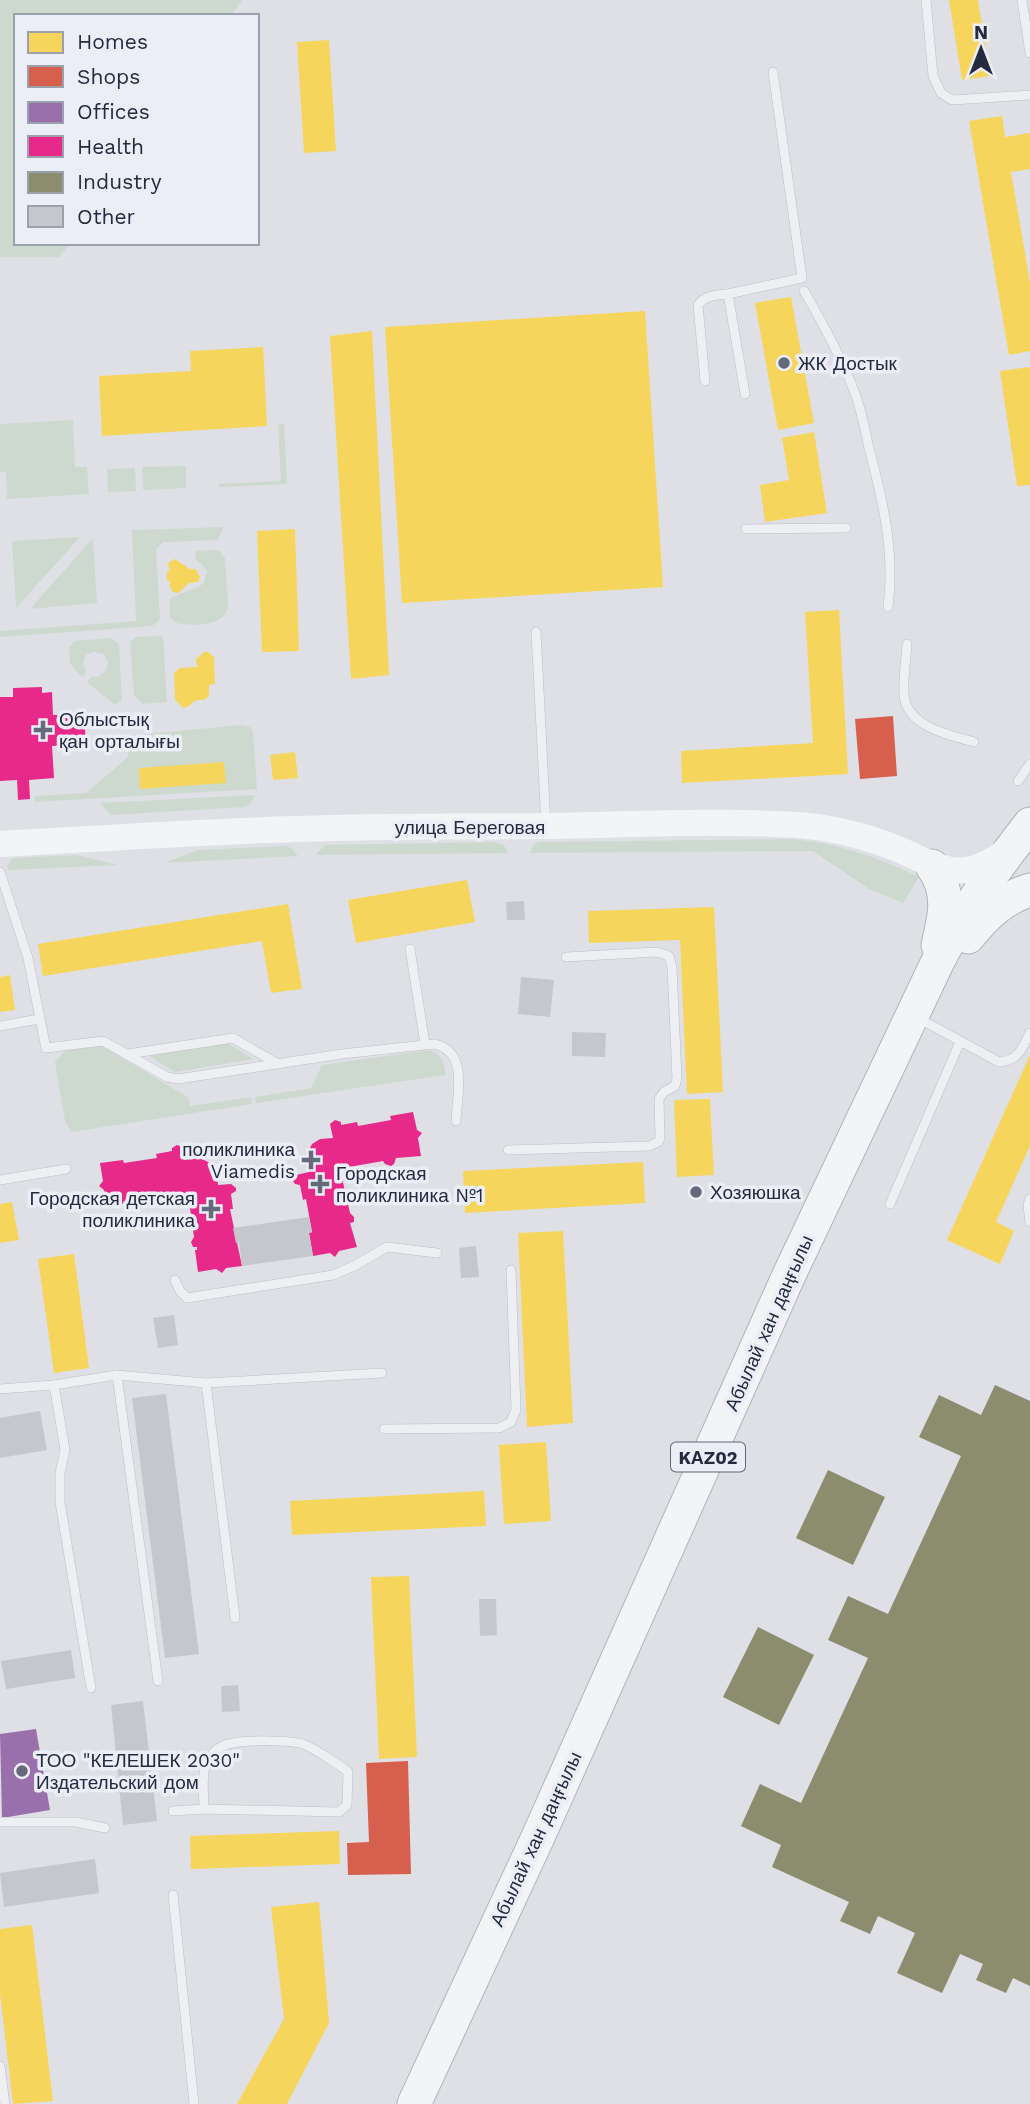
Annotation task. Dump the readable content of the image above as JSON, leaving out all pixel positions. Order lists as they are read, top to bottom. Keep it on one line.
{"streets":{"highway":["Абылай хан даңғылы","KАZ02"],"street":["улица Береговая"]},"places":{"other":["ЖК Достык","Хозяюшка","ТОО \"КЕЛЕШЕК 2030\" Издательский дом"],"health":["Облыстық қан орталығы","поликлиника Viamedis","Городская поликлиника №1","Городская детская поликлиника"]},"legend":["Homes","Shops","Offices","Health","Industry","Other"],"north":"top"}
